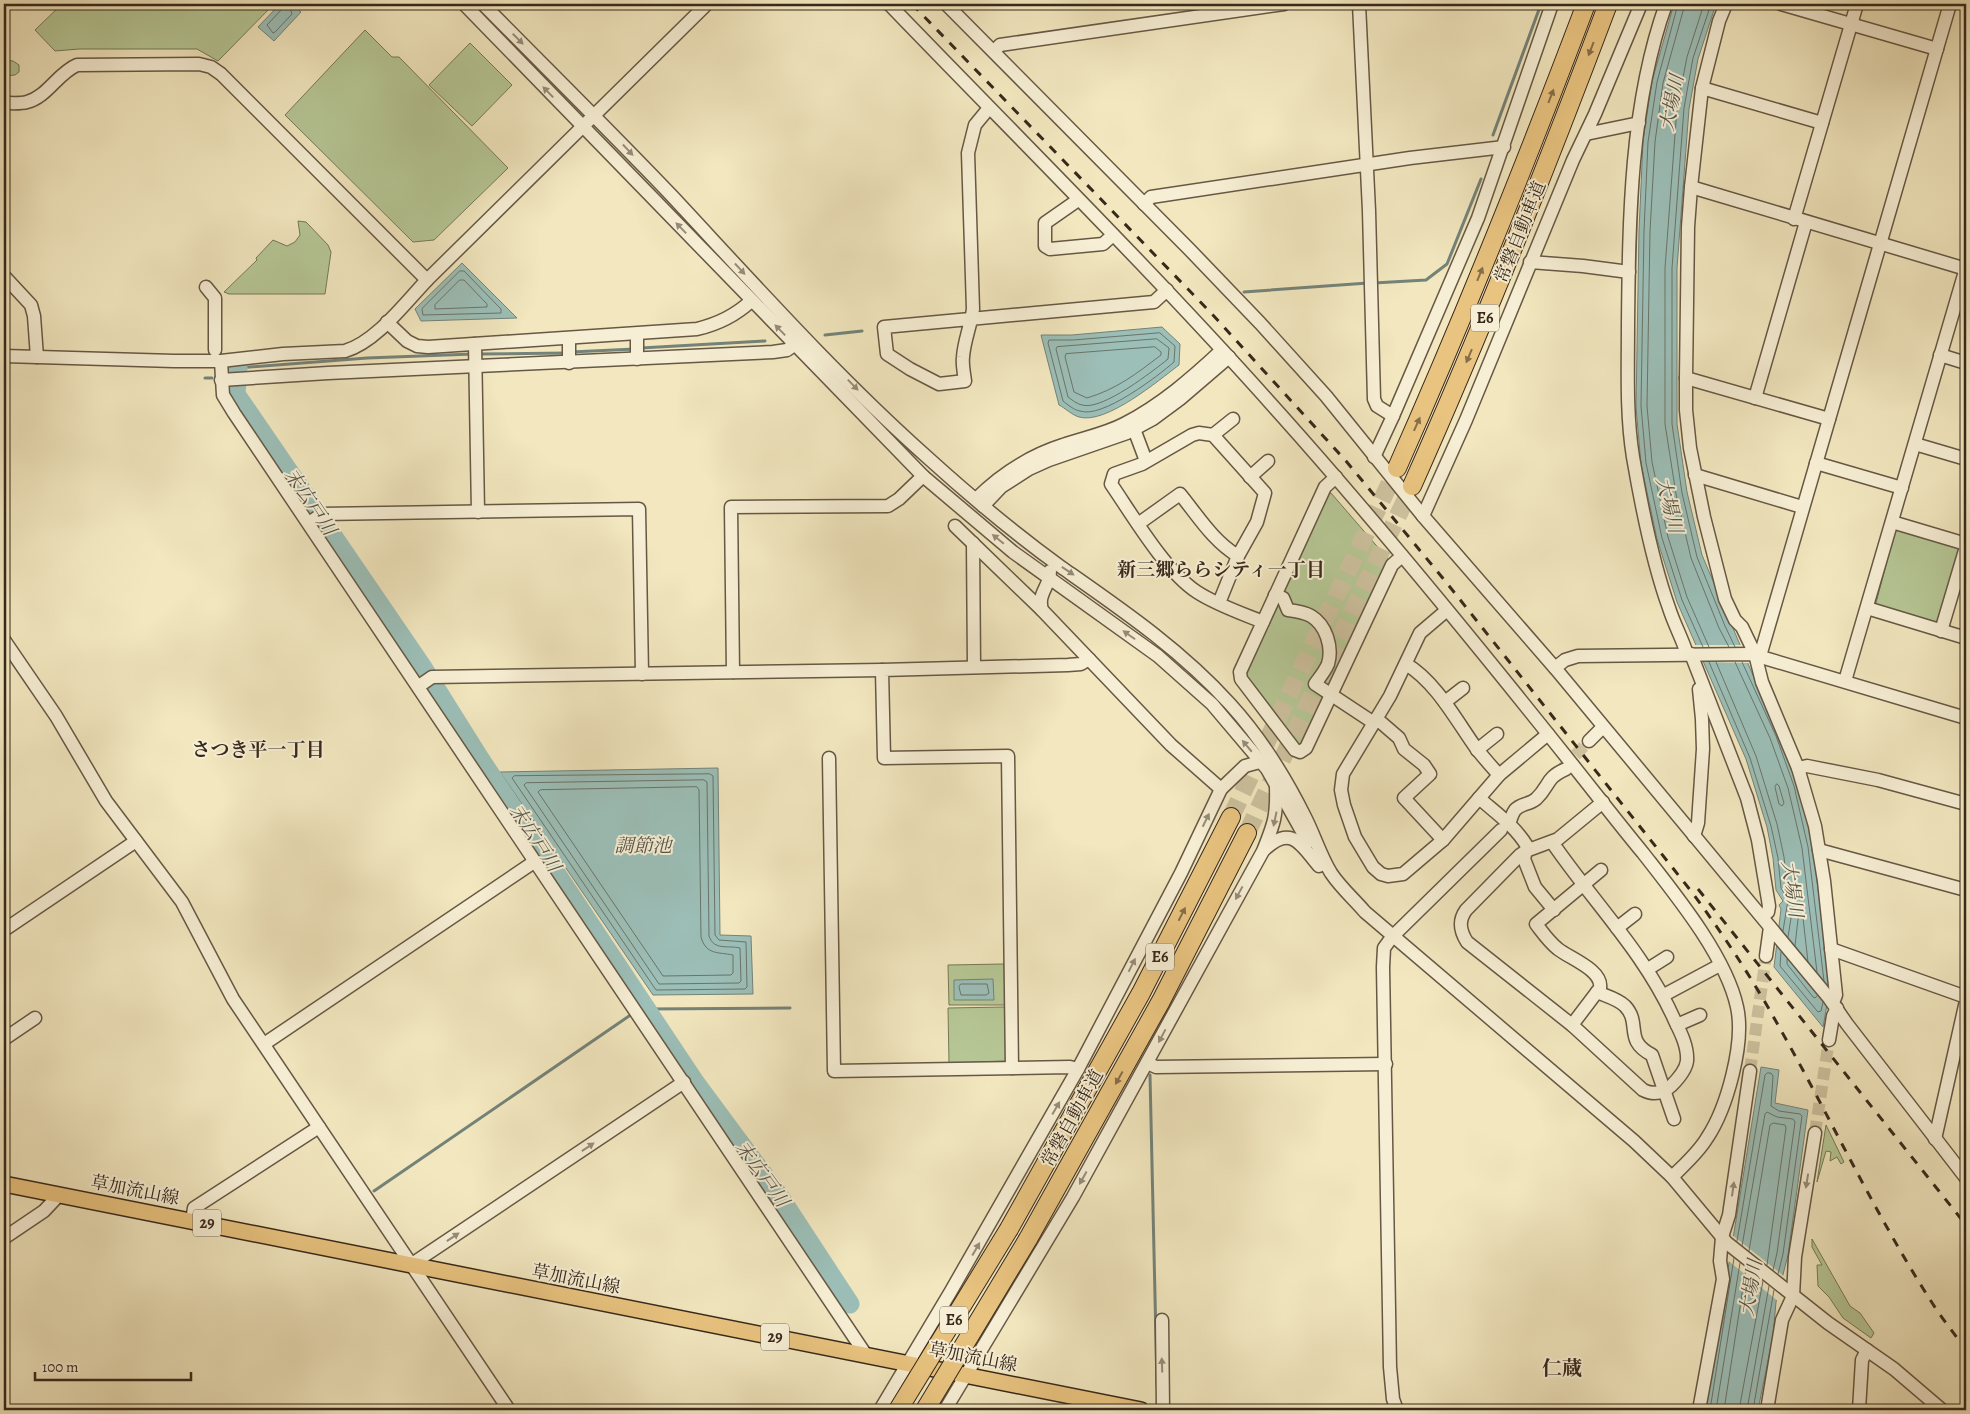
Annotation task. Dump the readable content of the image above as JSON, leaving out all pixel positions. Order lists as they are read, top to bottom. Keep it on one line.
{"streets":{"highway":["常磐自動車道","E6"],"main road":["草加流山線","29"]},"districts":["新三郷ららシティ一丁目","さつき平一丁目","仁蔵"],"water":["大場川","末広戸川","調節池"],"scale_bar":"100 m"}
